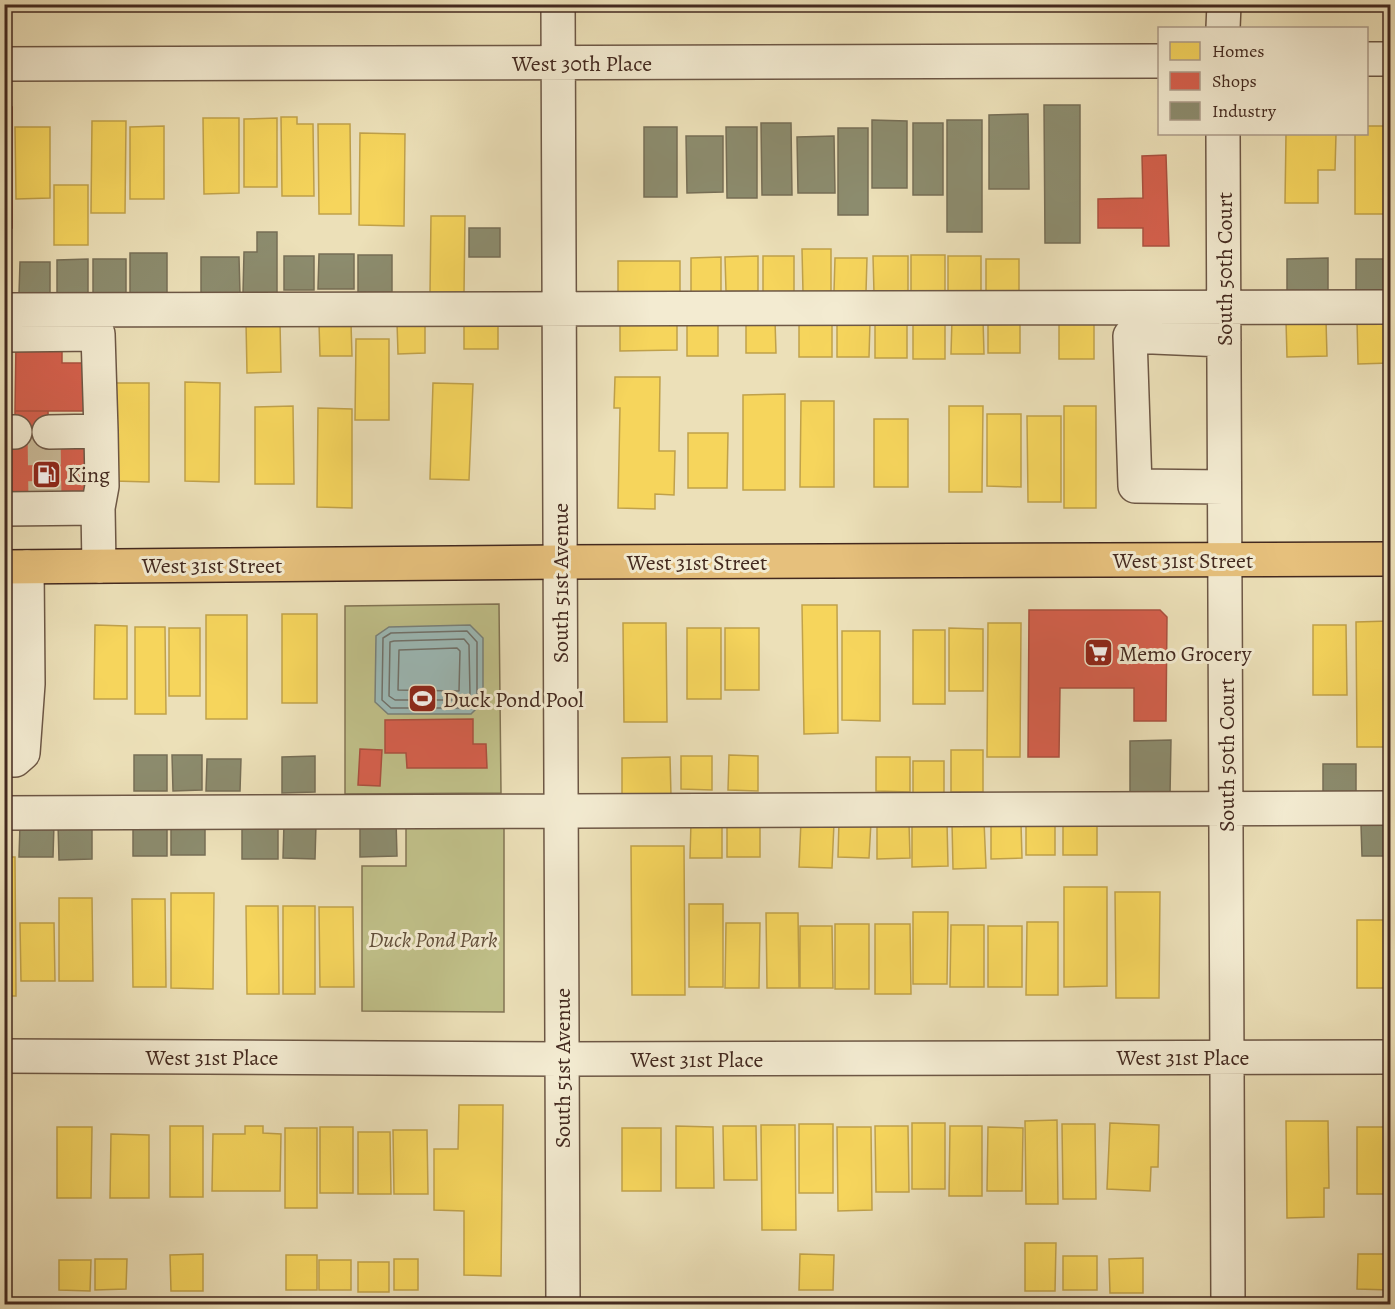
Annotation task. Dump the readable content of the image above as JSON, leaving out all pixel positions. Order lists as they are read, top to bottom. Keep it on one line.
{"streets":{"main road":["West 31st Street"],"street":["West 30th Place","South 50th Court","South 51st Avenue","West 31st Place"]},"crossings":[["West 30th Place","South 51st Avenue"],["South 50th Court","West 31st Street"],["South 50th Court","West 31st Place"],["West 31st Street","South 51st Avenue"],["South 51st Avenue","West 31st Place"]],"parks":["Duck Pond Park"],"places":{"fuel station":["King"],"supermarket":["Memo Grocery"],"sports":["Duck Pond Pool"]},"legend":["Homes","Shops","Industry"]}
